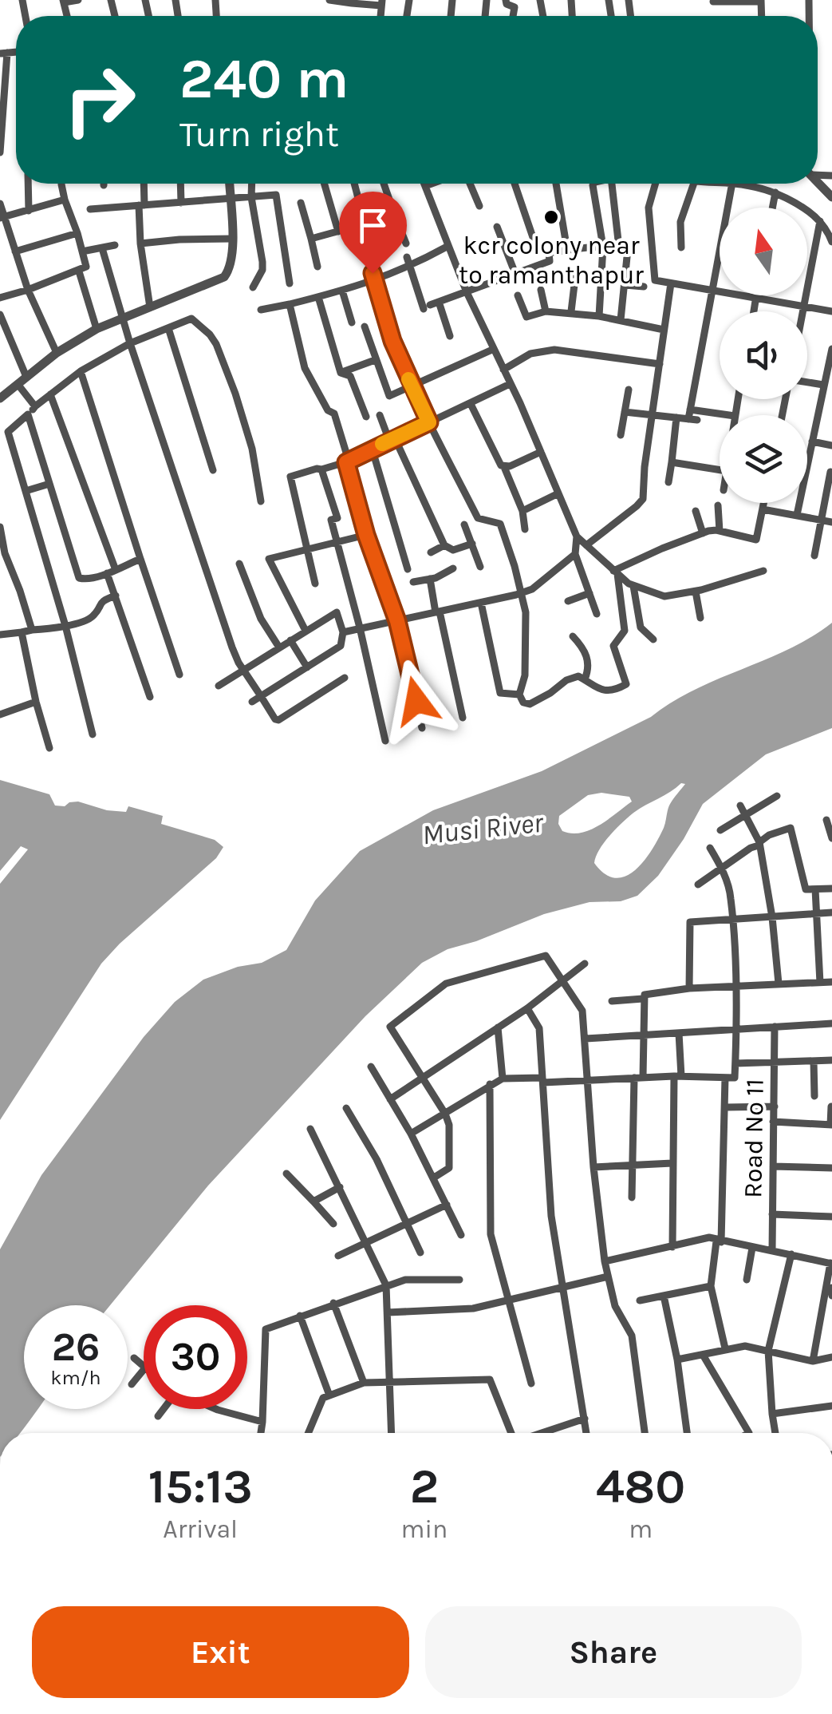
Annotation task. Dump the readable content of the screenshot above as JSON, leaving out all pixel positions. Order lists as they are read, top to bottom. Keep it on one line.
{"streets":{"street":["Road No 11"]},"water":["Musi River"],"places":["kcr colony near to ramanthapur"],"north":"top","page":{"turn":["240 m","Turn right"],"speed":"26 km/h","limit":"30","eta":["15:13","Arrival","2","min","480","m"],"buttons":["Exit","Share"]}}
